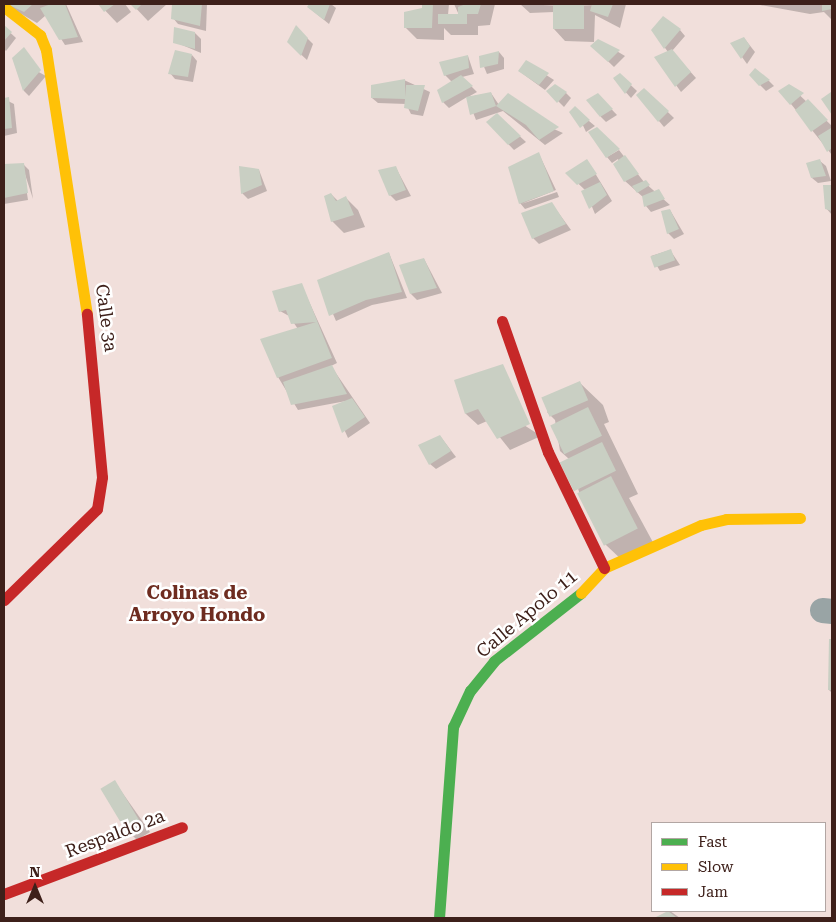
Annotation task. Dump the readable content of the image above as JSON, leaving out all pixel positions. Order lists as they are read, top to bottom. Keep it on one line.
{"streets":{"street":["Calle 3a","Calle Apolo 11","Respaldo 2a"]},"districts":["Colinas de Arroyo Hondo"],"legend":["Fast","Slow","Jam"],"north":"top"}
